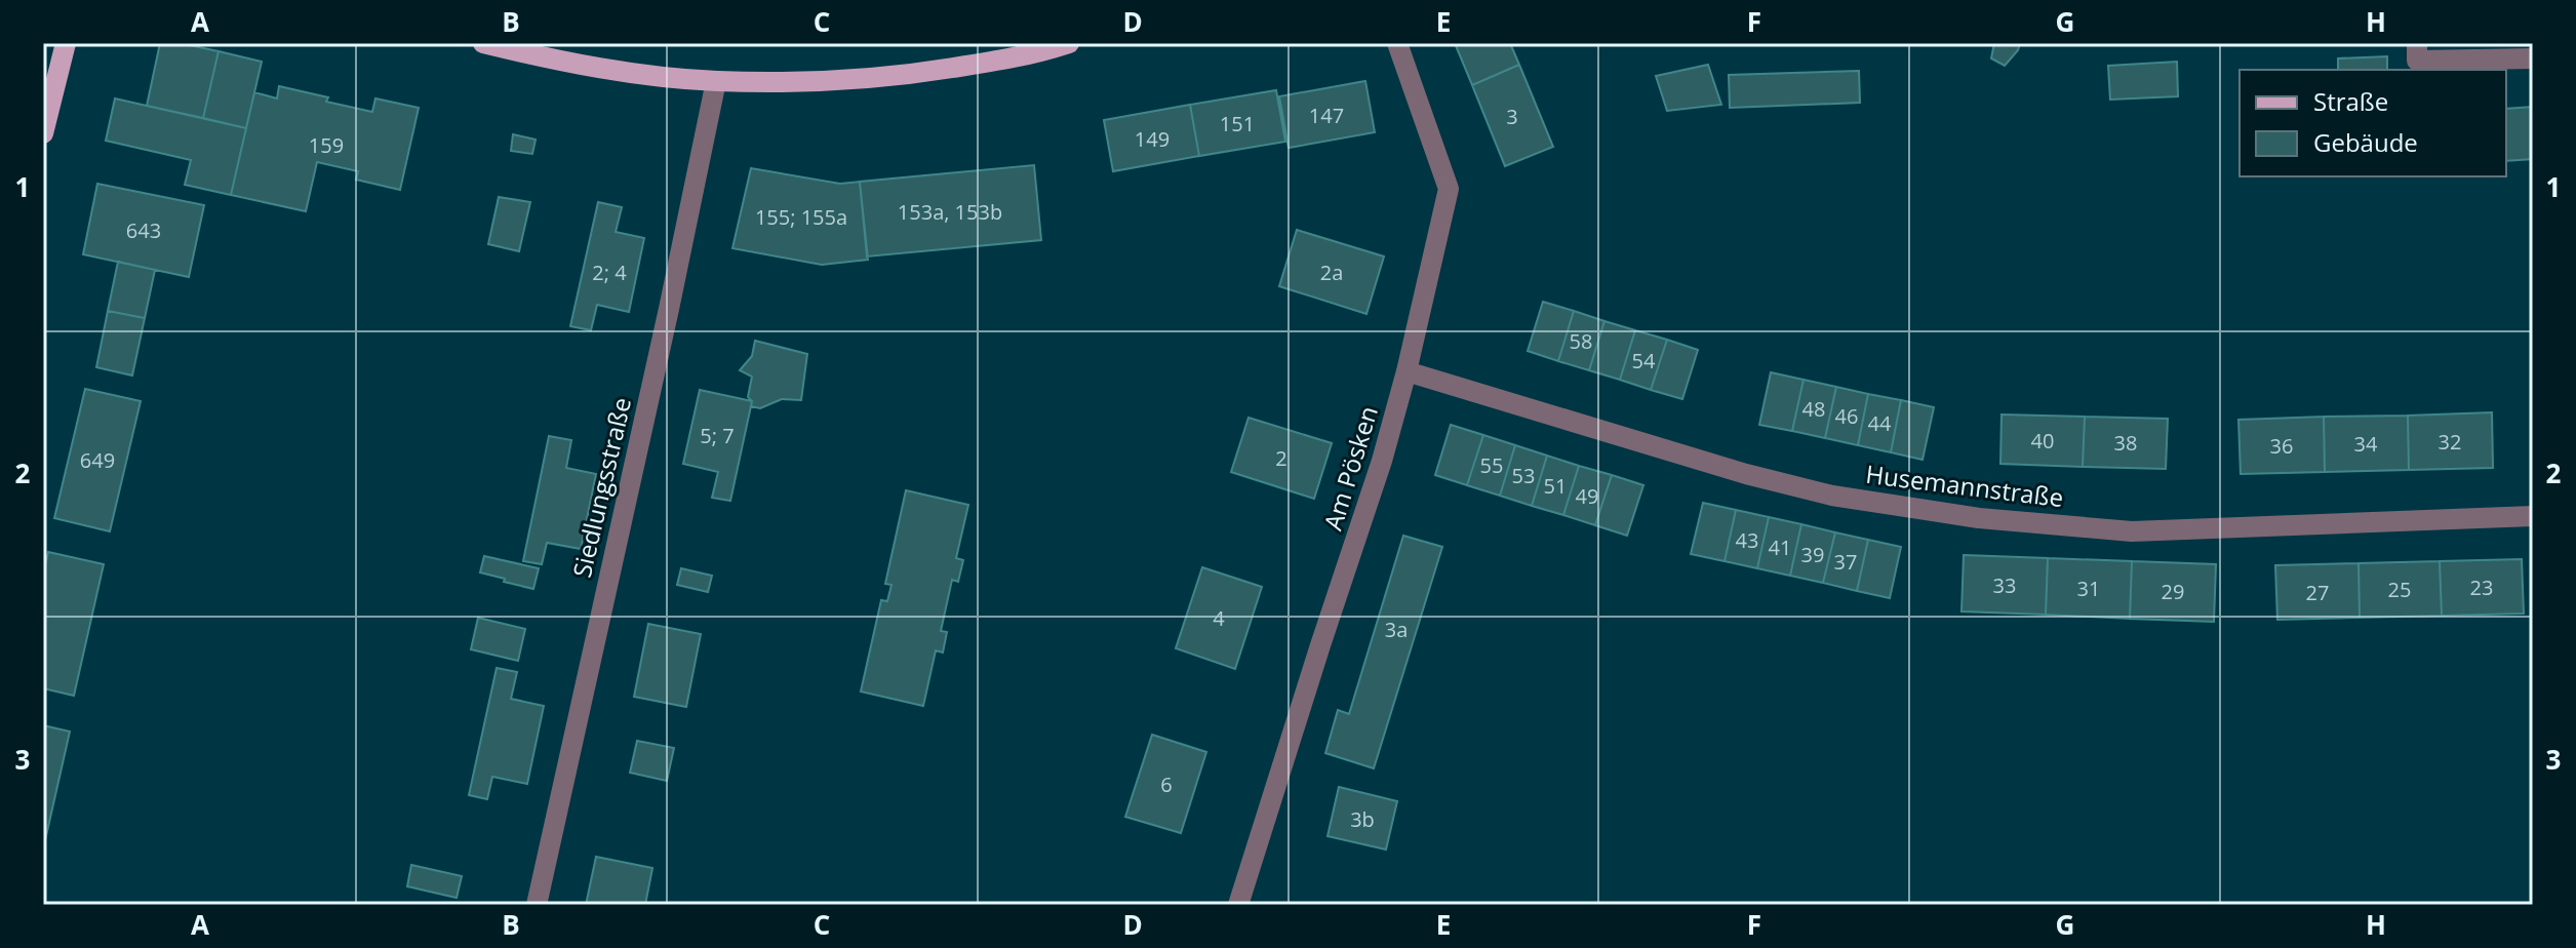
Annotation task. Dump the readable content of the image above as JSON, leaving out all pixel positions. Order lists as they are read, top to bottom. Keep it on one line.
{"streets":{"street":["Am Pösken","Husemannstraße","Siedlungsstraße"]},"crossings":[["Am Pösken","Husemannstraße"]],"house_numbers":["147","3","151","149","159","153a, 153b","155; 155a","643","2; 4","2a","58","54","48","46","44","5; 7","40","32","38","34","36","2","649","55","53","51","49","43","41","39","37","33","23","31","25","29","27","4","3a","6","3b"],"legend":["Straße","Gebäude"],"grid":{"columns":["A","B","C","D","E","F","G","H"],"rows":["1","2","3"]}}
